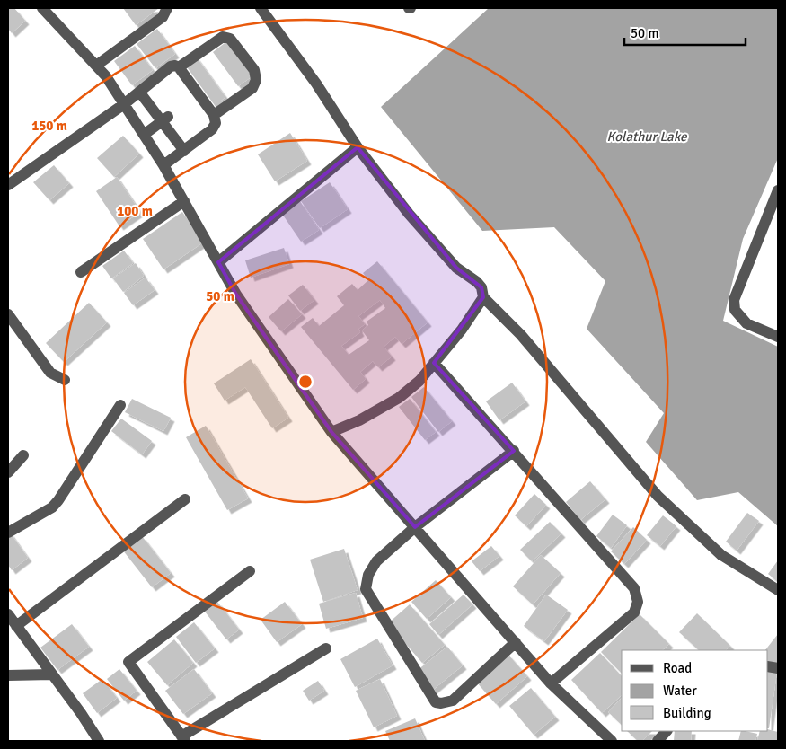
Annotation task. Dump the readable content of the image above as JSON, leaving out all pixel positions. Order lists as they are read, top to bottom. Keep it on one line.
{"water":["Kolathur Lake"],"legend":["Road","Water","Building"],"scale_bar":"50 m","rings":["150 m","100 m","50 m"]}
